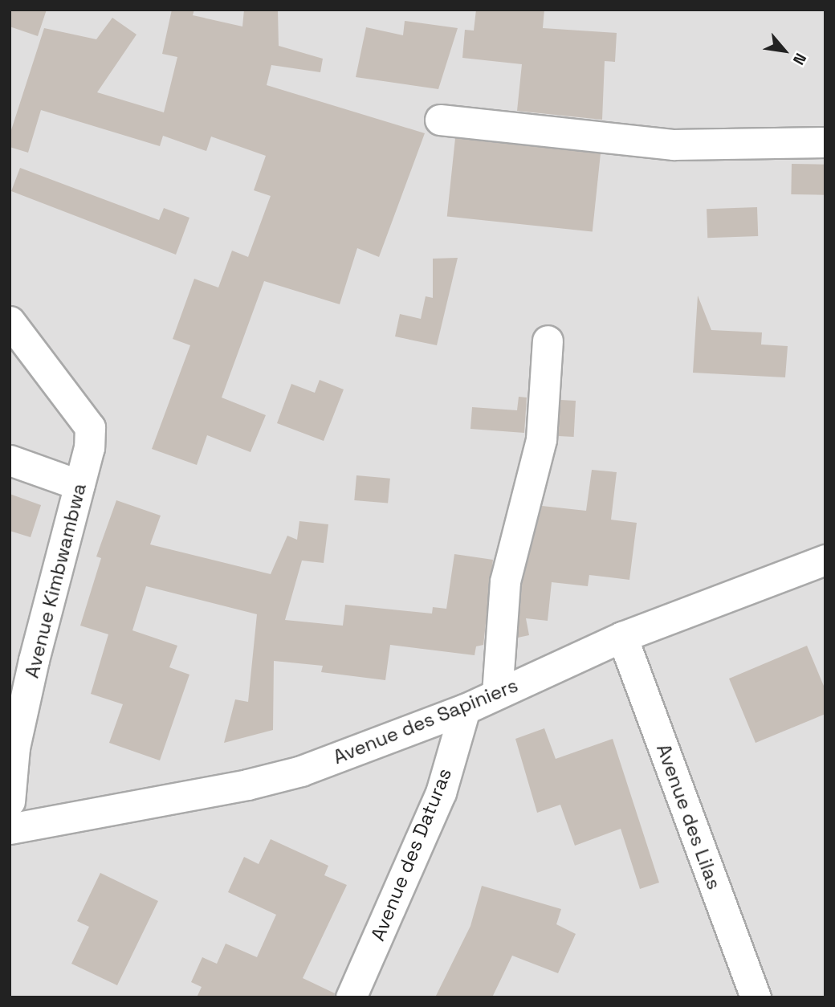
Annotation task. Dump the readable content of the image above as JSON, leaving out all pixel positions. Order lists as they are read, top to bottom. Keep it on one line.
{"streets":{"street":["Avenue Kimbwambwa","Avenue des Sapiniers","Avenue des Lilas","Avenue des Daturas"]},"crossings":[["Avenue des Sapiniers","Avenue des Lilas"],["Avenue des Sapiniers","Avenue des Daturas"]],"north":"bottom right"}
